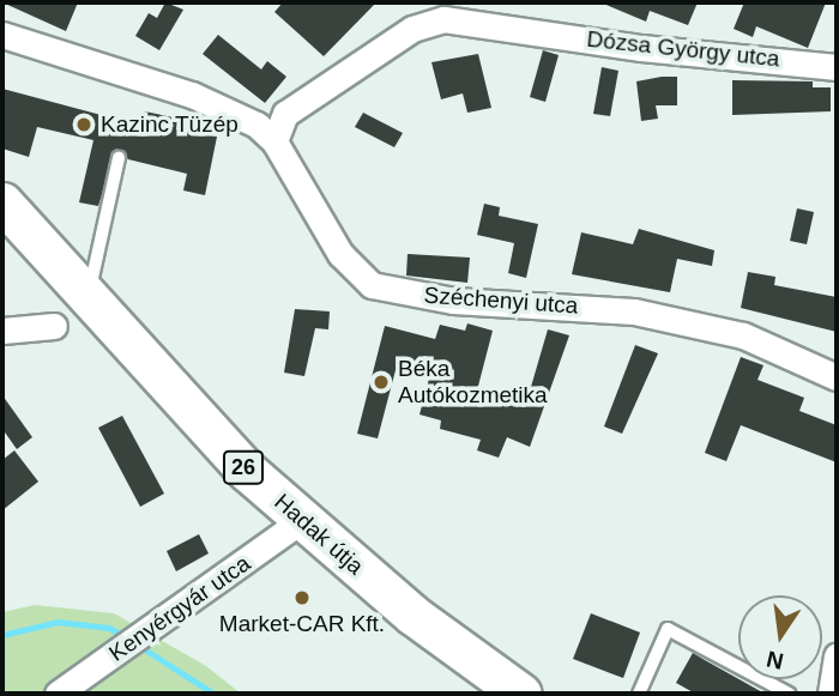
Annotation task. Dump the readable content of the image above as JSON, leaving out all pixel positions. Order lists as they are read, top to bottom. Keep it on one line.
{"streets":{"main road":["26","Hadak útja"],"street":["Dózsa György utca","Széchenyi utca","Kenyérgyár utca"]},"crossings":[["Dózsa György utca","Széchenyi utca"],["Hadak útja","Kenyérgyár utca"]],"places":["Kazinc Tüzép","Béka Autókozmetika","Market-CAR Kft."],"north":"bottom"}
